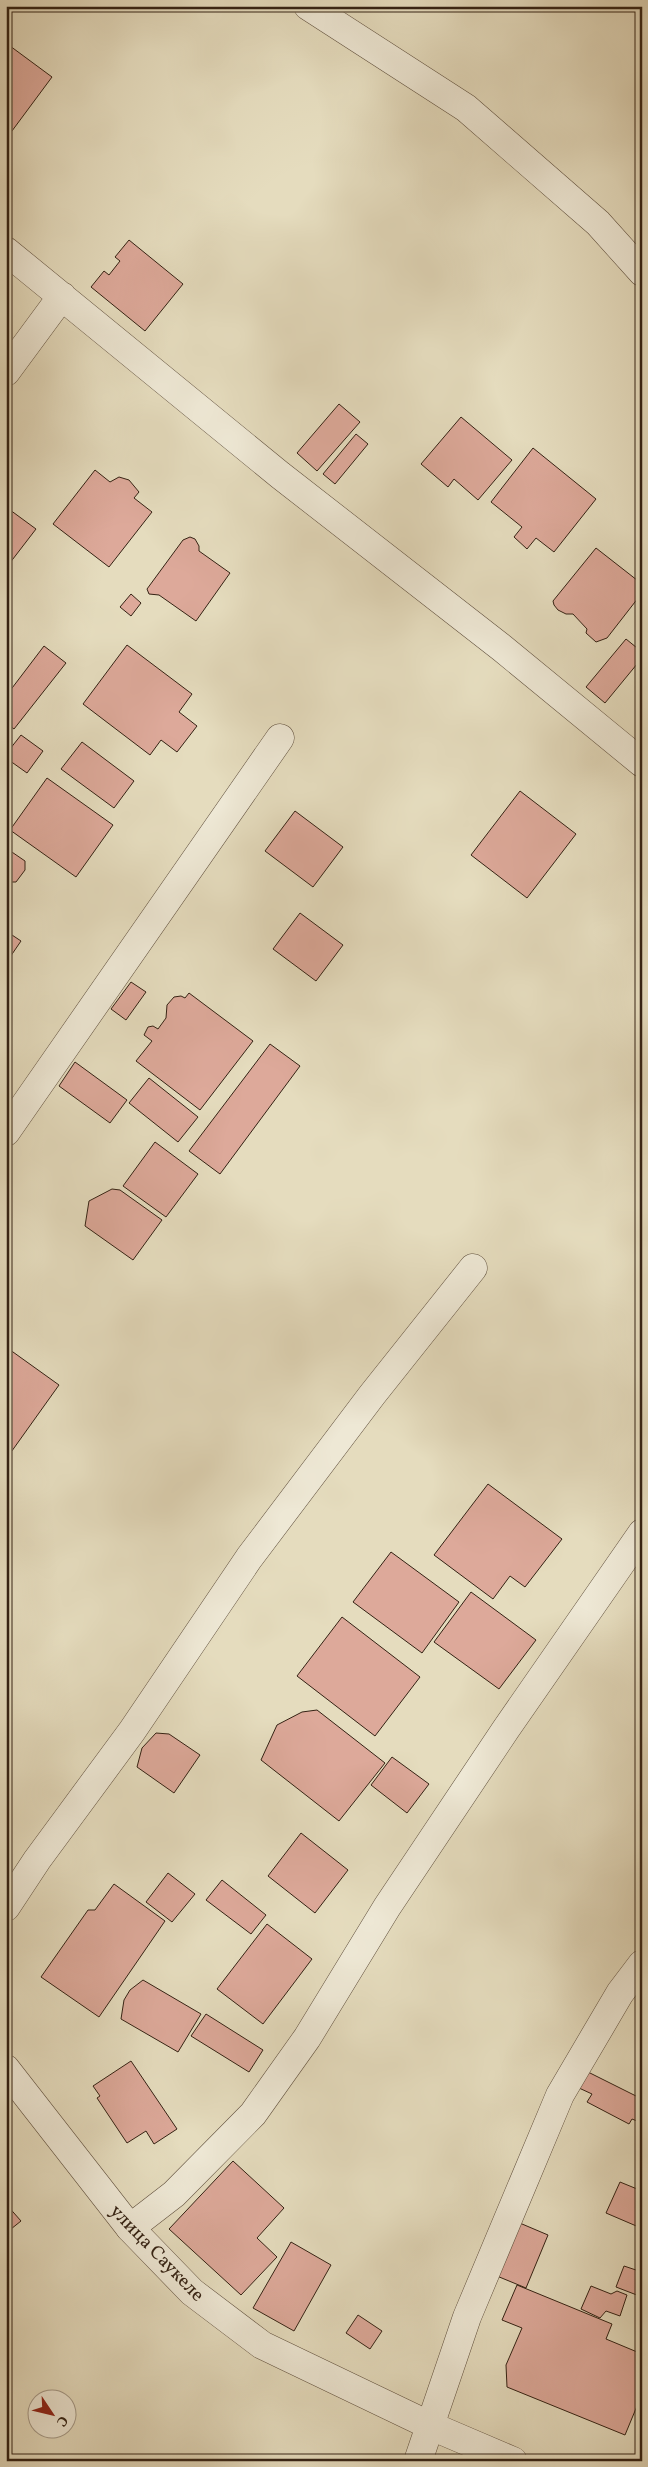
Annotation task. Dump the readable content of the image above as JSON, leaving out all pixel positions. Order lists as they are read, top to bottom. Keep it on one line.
{"streets":{"street":["улица Саукеле"]},"north":"bottom right"}
